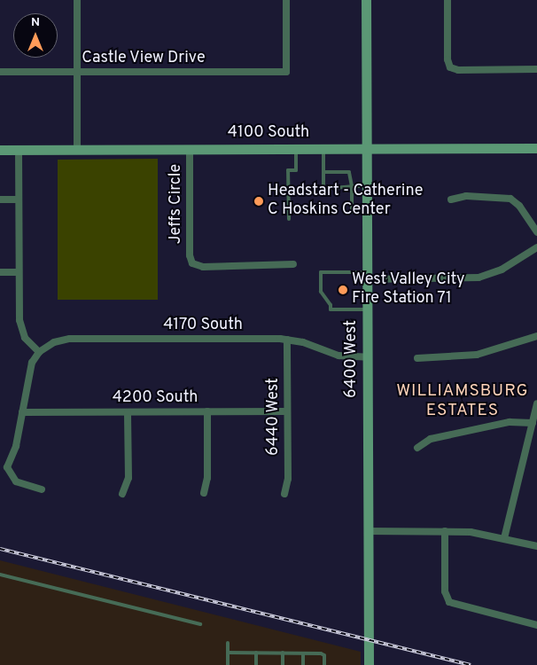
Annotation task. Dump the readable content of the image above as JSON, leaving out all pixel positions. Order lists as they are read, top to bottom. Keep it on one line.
{"streets":{"street":["Castle View Drive","4100 South","Jeffs Circle","4170 South","6400 West","4200 South","6440 West"]},"crossings":[["4100 South","Jeffs Circle"],["4100 South","6400 West"],["4170 South","6400 West"],["4170 South","6440 West"],["4200 South","6440 West"]],"districts":["WILLIAMSBURG ESTATES"],"places":["Headstart - Catherine C Hoskins Center","West Valley City Fire Station 71"],"north":"top"}
